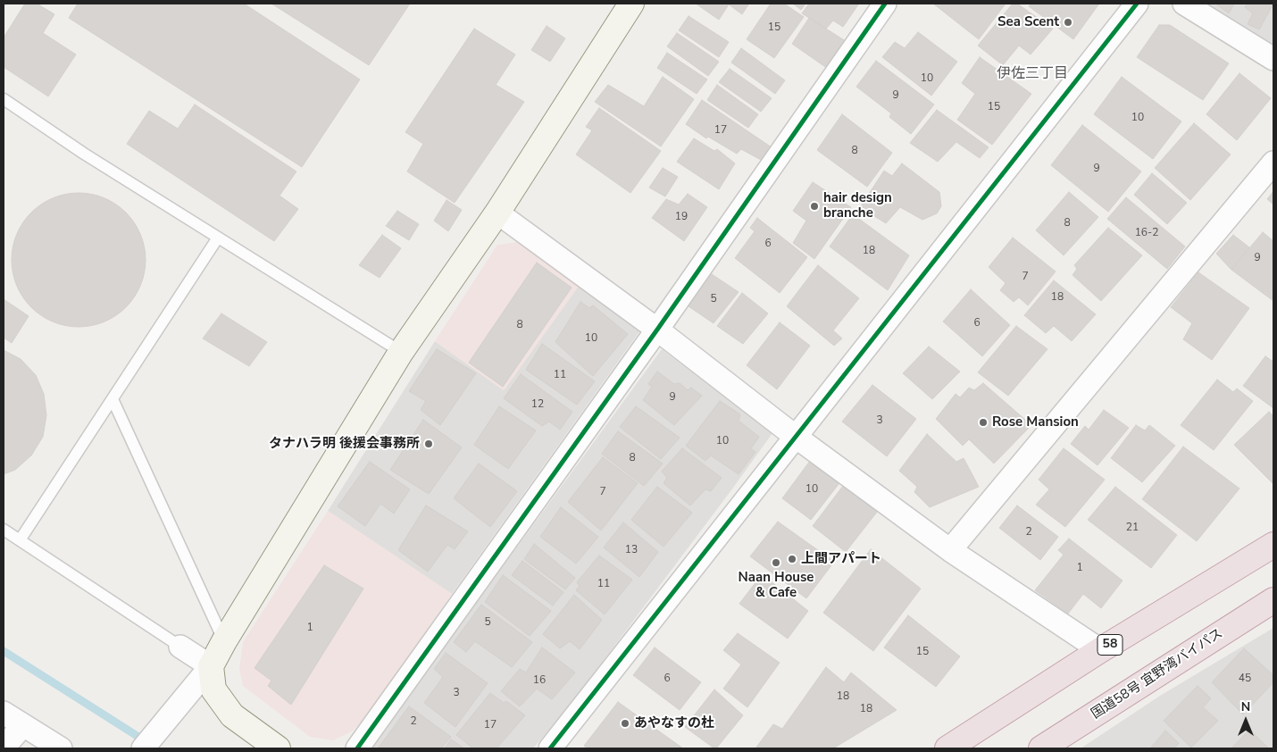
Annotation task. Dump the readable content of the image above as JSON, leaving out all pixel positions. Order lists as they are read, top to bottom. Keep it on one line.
{"streets":{"highway":["58","国道58号 宜野湾バイパス"]},"districts":["伊佐三丁目"],"places":["Sea Scent","hair design branche","Rose Mansion","タナハラ明 後援会事務所","上間アパート","Naan House & Cafe","あやなすの杜"],"house_numbers":["15","10","9","15","10","17","8","9","19","8","16-2","6","18","9","7","18","5","6","8","10","11","9","12","3","10","8","10","7","21","2","13","1","11","5","1","15","6","45","16","3","18","18","2","17"],"north":"top"}
